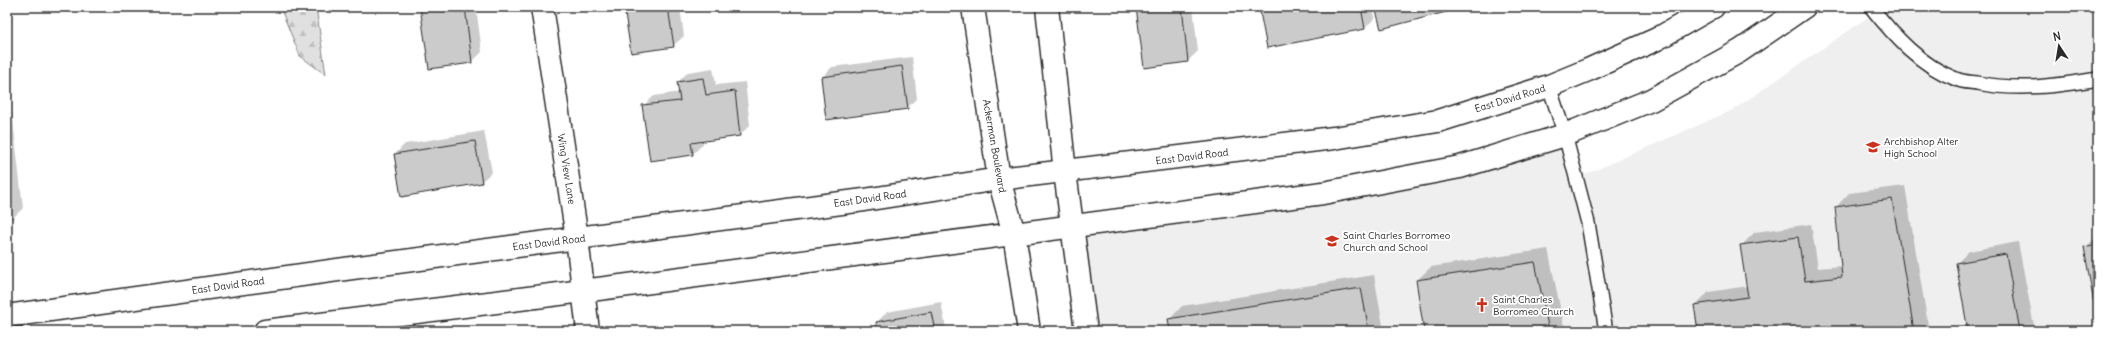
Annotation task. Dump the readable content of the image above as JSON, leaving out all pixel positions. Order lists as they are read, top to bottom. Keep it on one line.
{"streets":{"street":["East David Road","Ackerman Boulevard","Wing View Lane"]},"crossings":[["East David Road","Ackerman Boulevard"],["East David Road","Wing View Lane"]],"places":{"school or university":["Archbishop Alter High School","Saint Charles Borromeo Church and School"],"church":["Saint Charles Borromeo Church"]},"north":"top"}
